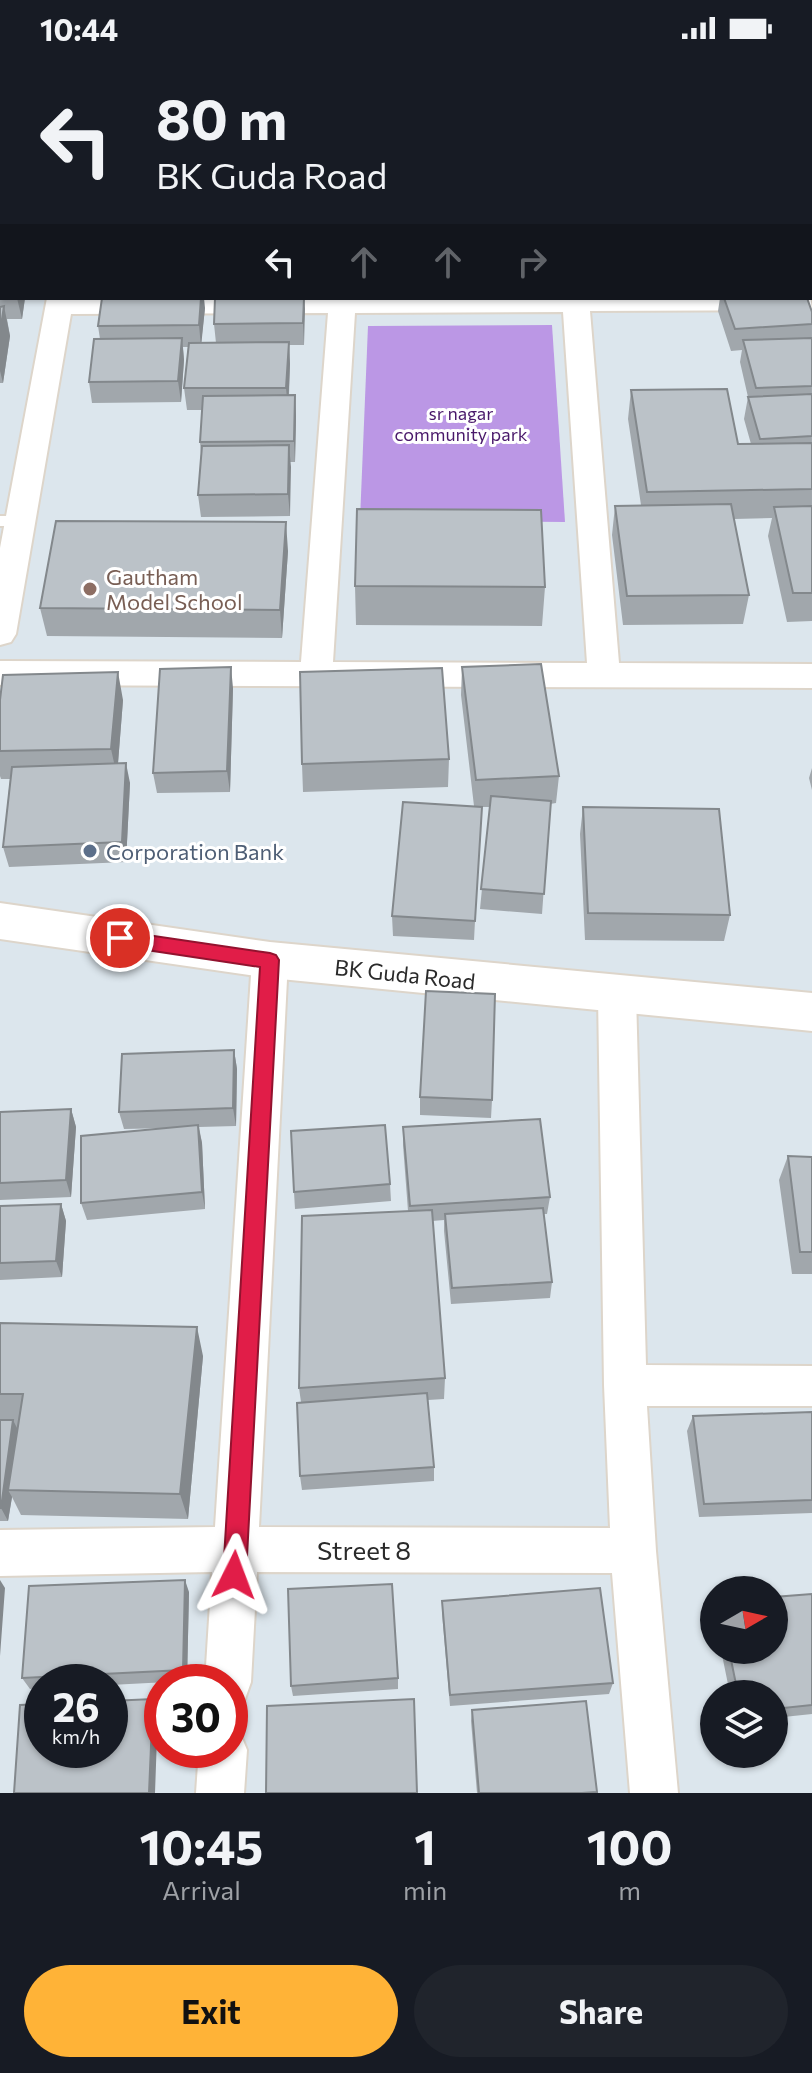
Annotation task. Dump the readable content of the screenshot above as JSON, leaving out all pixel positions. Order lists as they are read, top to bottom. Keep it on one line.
{"streets":{"street":["BK Guda Road","Street 8"]},"parks":["sr nagar community park"],"places":["Gautham Model School","Corporation Bank"],"north":"right","page":{"status":"10:44","turn":["80 m","BK Guda Road"],"speed":"26 km/h","limit":"30","eta":["10:45","Arrival","1","min","100","m"],"buttons":["Exit","Share"]}}
